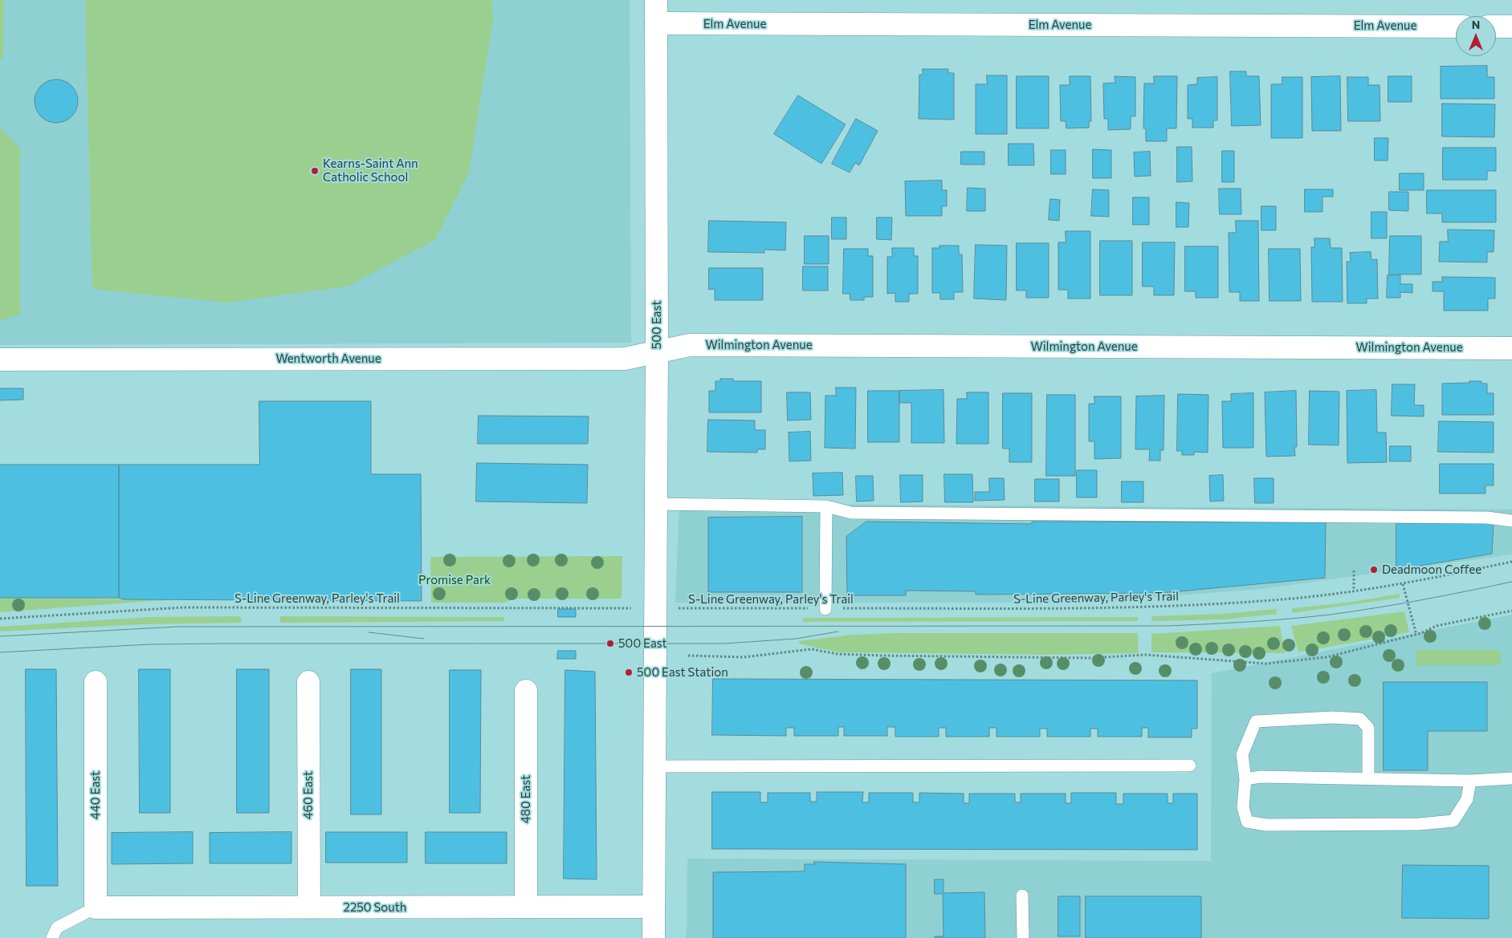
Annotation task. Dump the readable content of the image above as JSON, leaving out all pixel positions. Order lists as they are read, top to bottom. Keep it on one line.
{"streets":{"street":["Elm Avenue","500 East","Wilmington Avenue","Wentworth Avenue","440 East","460 East","480 East","2250 South"],"path":["S-Line Greenway, Parley's Trail"]},"crossings":[["Elm Avenue","500 East"],["500 East","Wilmington Avenue"],["500 East","Wentworth Avenue"],["500 East","2250 South"],["Wilmington Avenue","Wentworth Avenue"],["440 East","2250 South"],["460 East","2250 South"],["480 East","2250 South"]],"parks":["Promise Park"],"places":["Kearns-Saint Ann Catholic School","Deadmoon Coffee","500 East","500 East Station"],"north":"top"}
